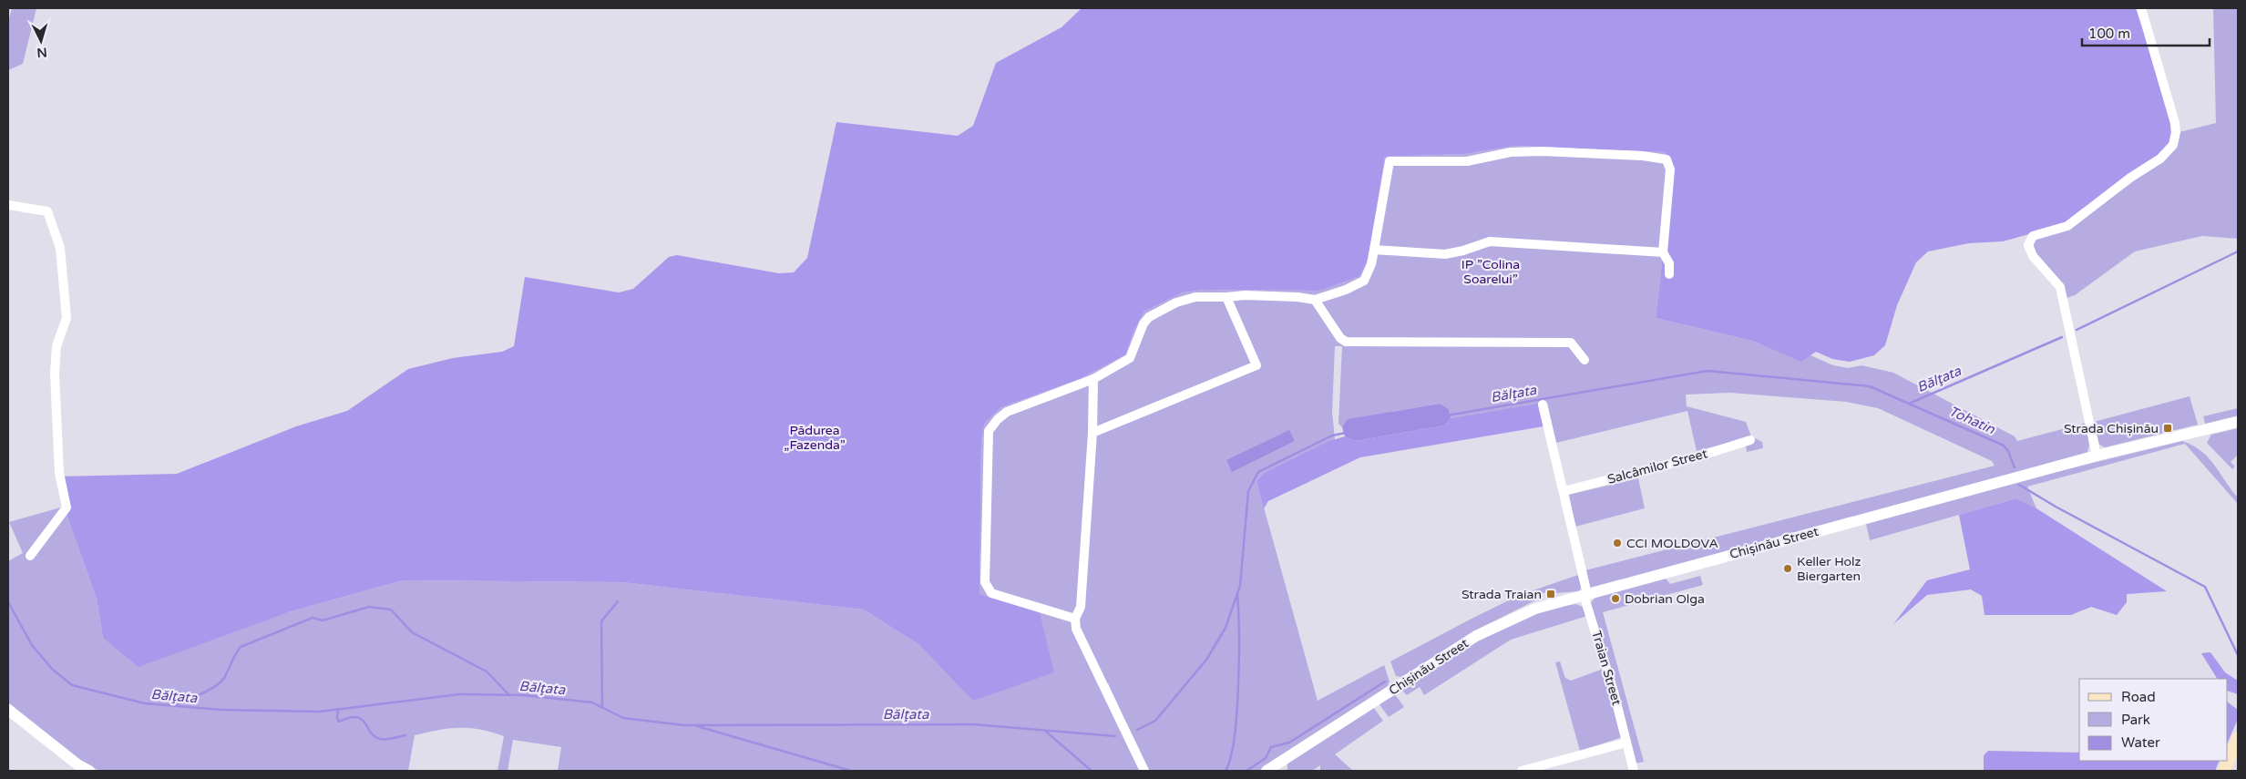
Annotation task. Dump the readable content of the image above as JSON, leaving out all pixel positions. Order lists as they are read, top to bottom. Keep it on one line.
{"streets":{"street":["Salcâmilor Street","Chișinău Street","Traian Street"]},"crossings":[["Chișinău Street","Traian Street"]],"water":["Bălţata","Tohatin"],"parks":["IP ”Colina Soarelui”","Pădurea „Fazenda”"],"places":{"transit":["Strada Chișinău","Strada Traian"],"other":["CCI MOLDOVA","Keller Holz Biergarten","Dobrian Olga"]},"legend":["Road","Park","Water"],"scale_bar":"100 m","north":"bottom"}
